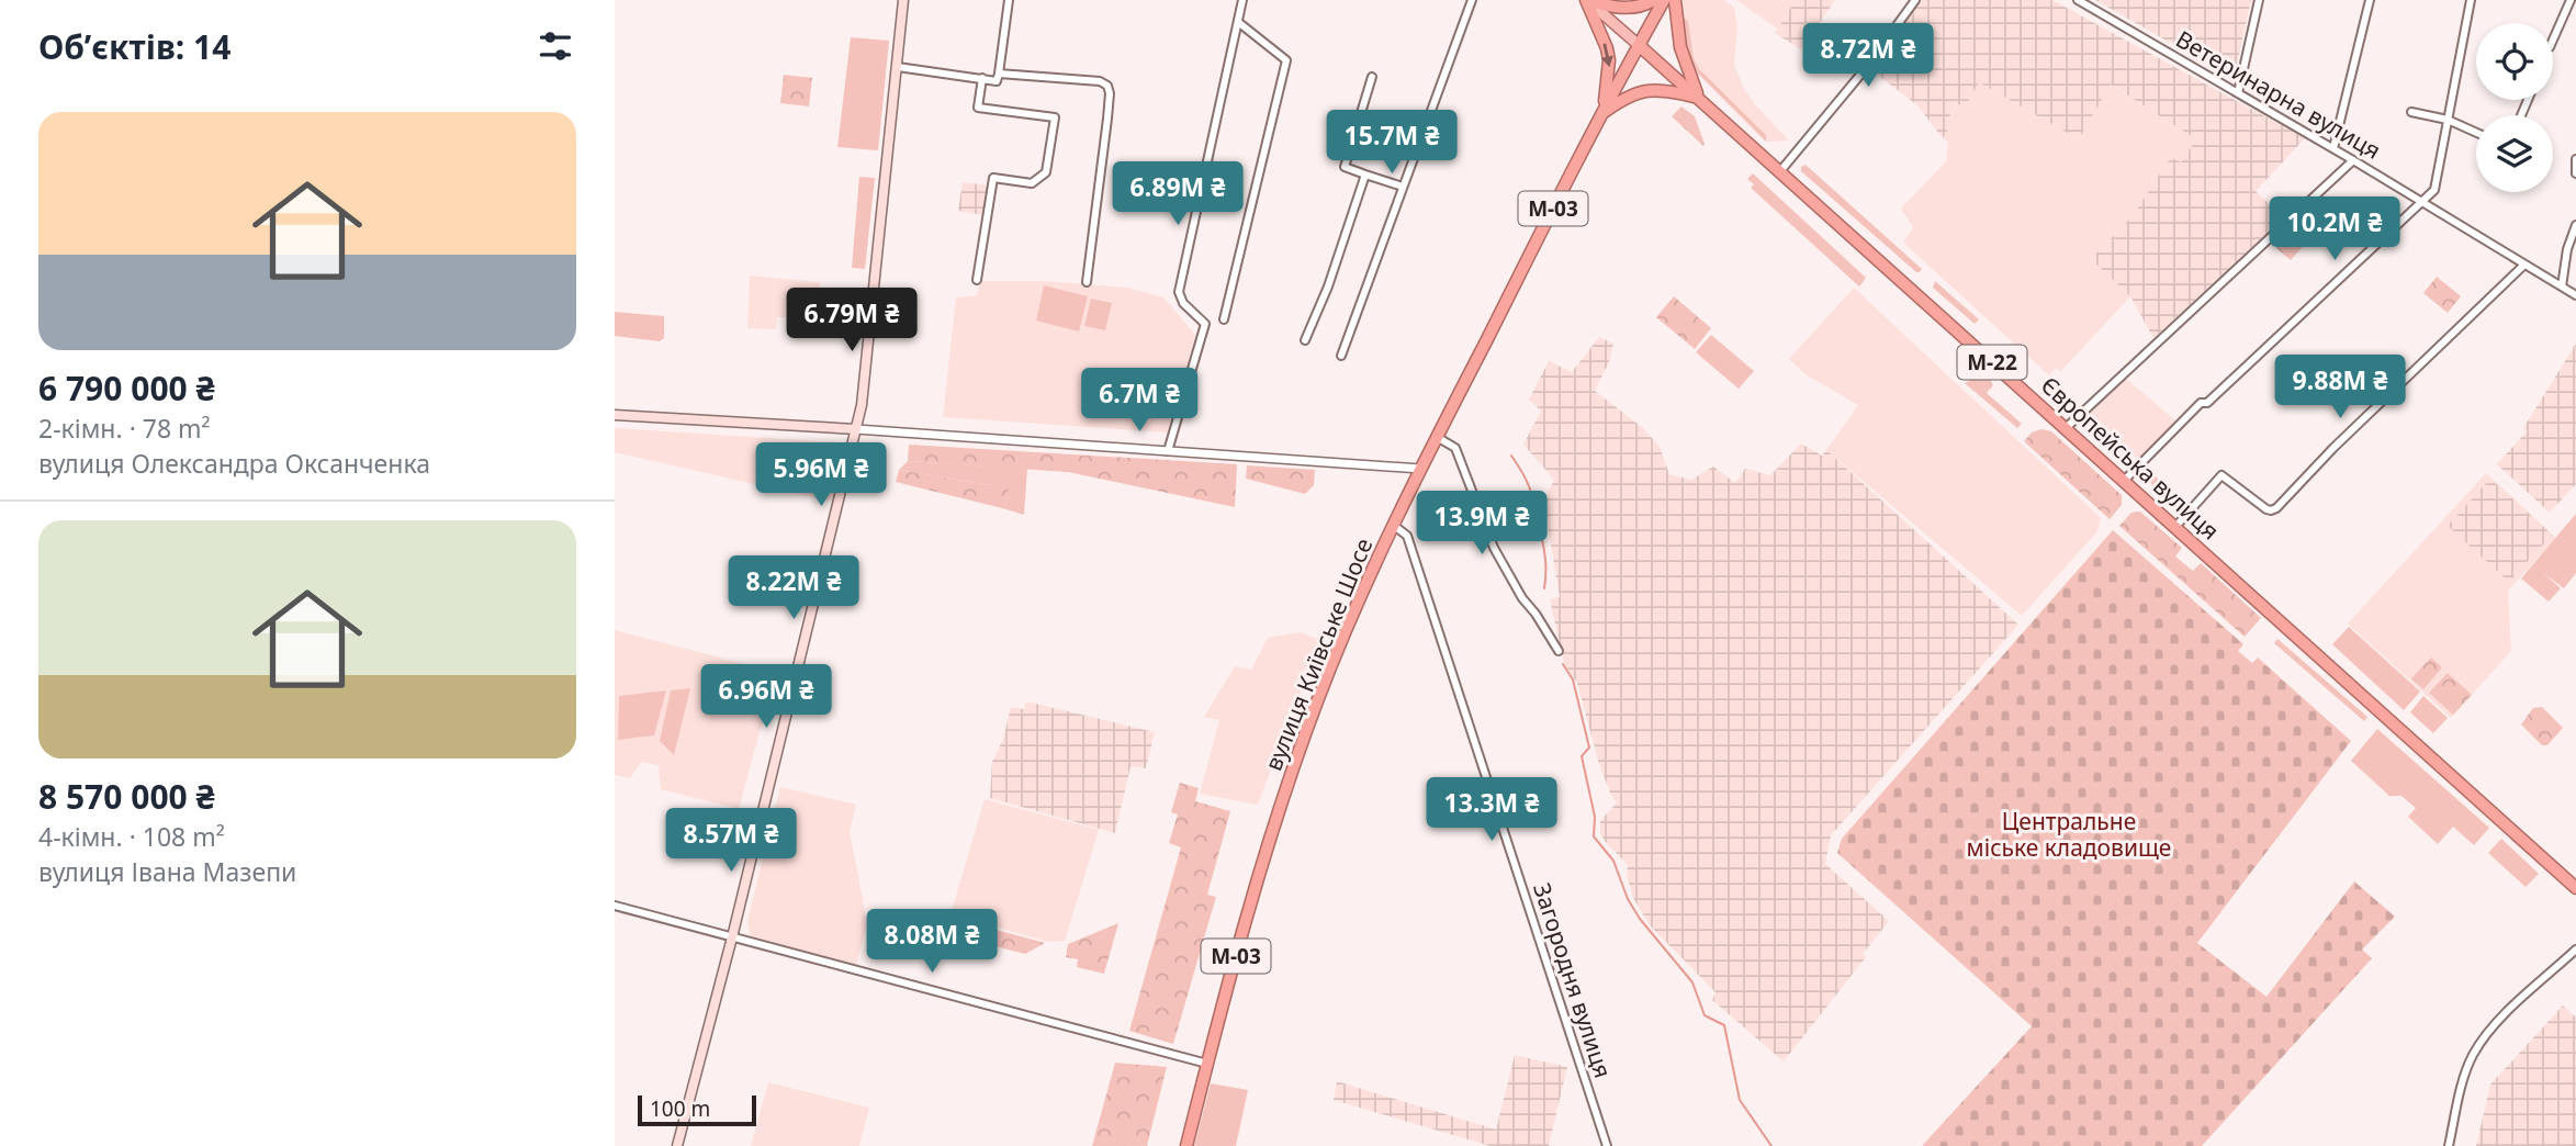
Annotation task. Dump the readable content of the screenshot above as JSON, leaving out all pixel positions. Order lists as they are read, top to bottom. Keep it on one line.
{"streets":{"highway":["М-03","М-22","Європейська вулиця","вулиця Київське Шосе"],"street":["Ветеринарна вулиця","Загородня вулиця"]},"crossings":[["Європейська вулиця","вулиця Київське Шосе"],["вулиця Київське Шосе","Загородня вулиця"]],"parks":["Центральне міське кладовище"],"scale_bar":"100 m","page":{"heading":"Об’єктів: 14","price":["8.72M ₴","15.7M ₴","6.89M ₴","10.2M ₴","6.79M ₴","9.88M ₴","6.7M ₴","5.96M ₴","13.9M ₴","8.22M ₴","6.96M ₴","13.3M ₴","8.57M ₴","8.08M ₴"],"list":[{"name":"6 790 000 ₴","note":"2-кімн. · 78 m² · вулиця Олександра Оксанченка"},{"name":"8 570 000 ₴","note":"4-кімн. · 108 m² · вулиця Івана Мазепи"}],"scale":"100 m"}}
